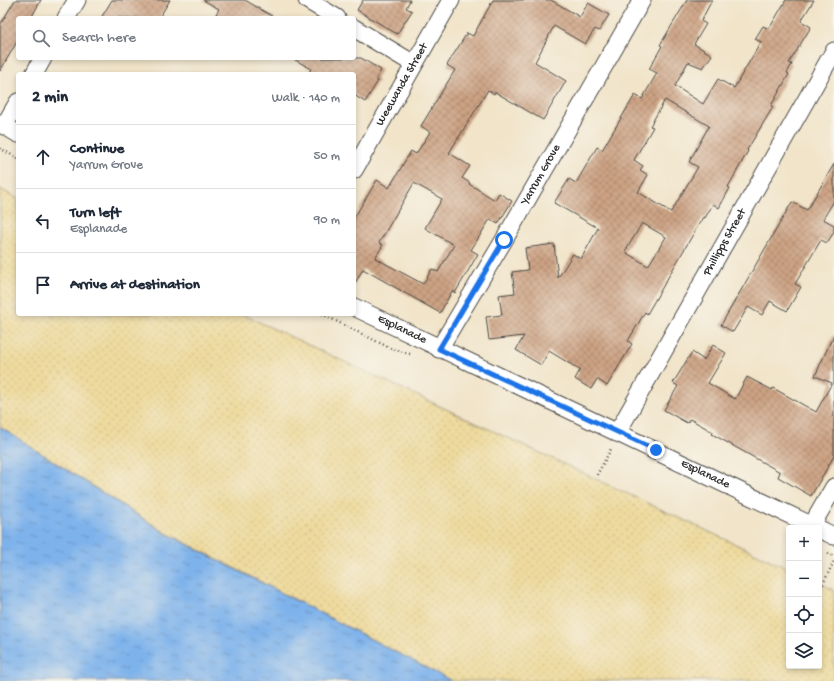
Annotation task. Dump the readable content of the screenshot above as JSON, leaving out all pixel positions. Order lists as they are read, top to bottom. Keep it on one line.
{"streets":{"street":["Weewanda Street","Yarrum Grove","Phillipps Street","Esplanade"]},"crossings":[["Yarrum Grove","Esplanade"],["Phillipps Street","Esplanade"]],"page":{"search":"Search here","heading":["2 min","Walk · 140 m"],"list":[["Continue","Yarrum Grove","50 m"],["Turn left","Esplanade","90 m"],"Arrive at destination"],"map_buttons":["+","−"]}}
